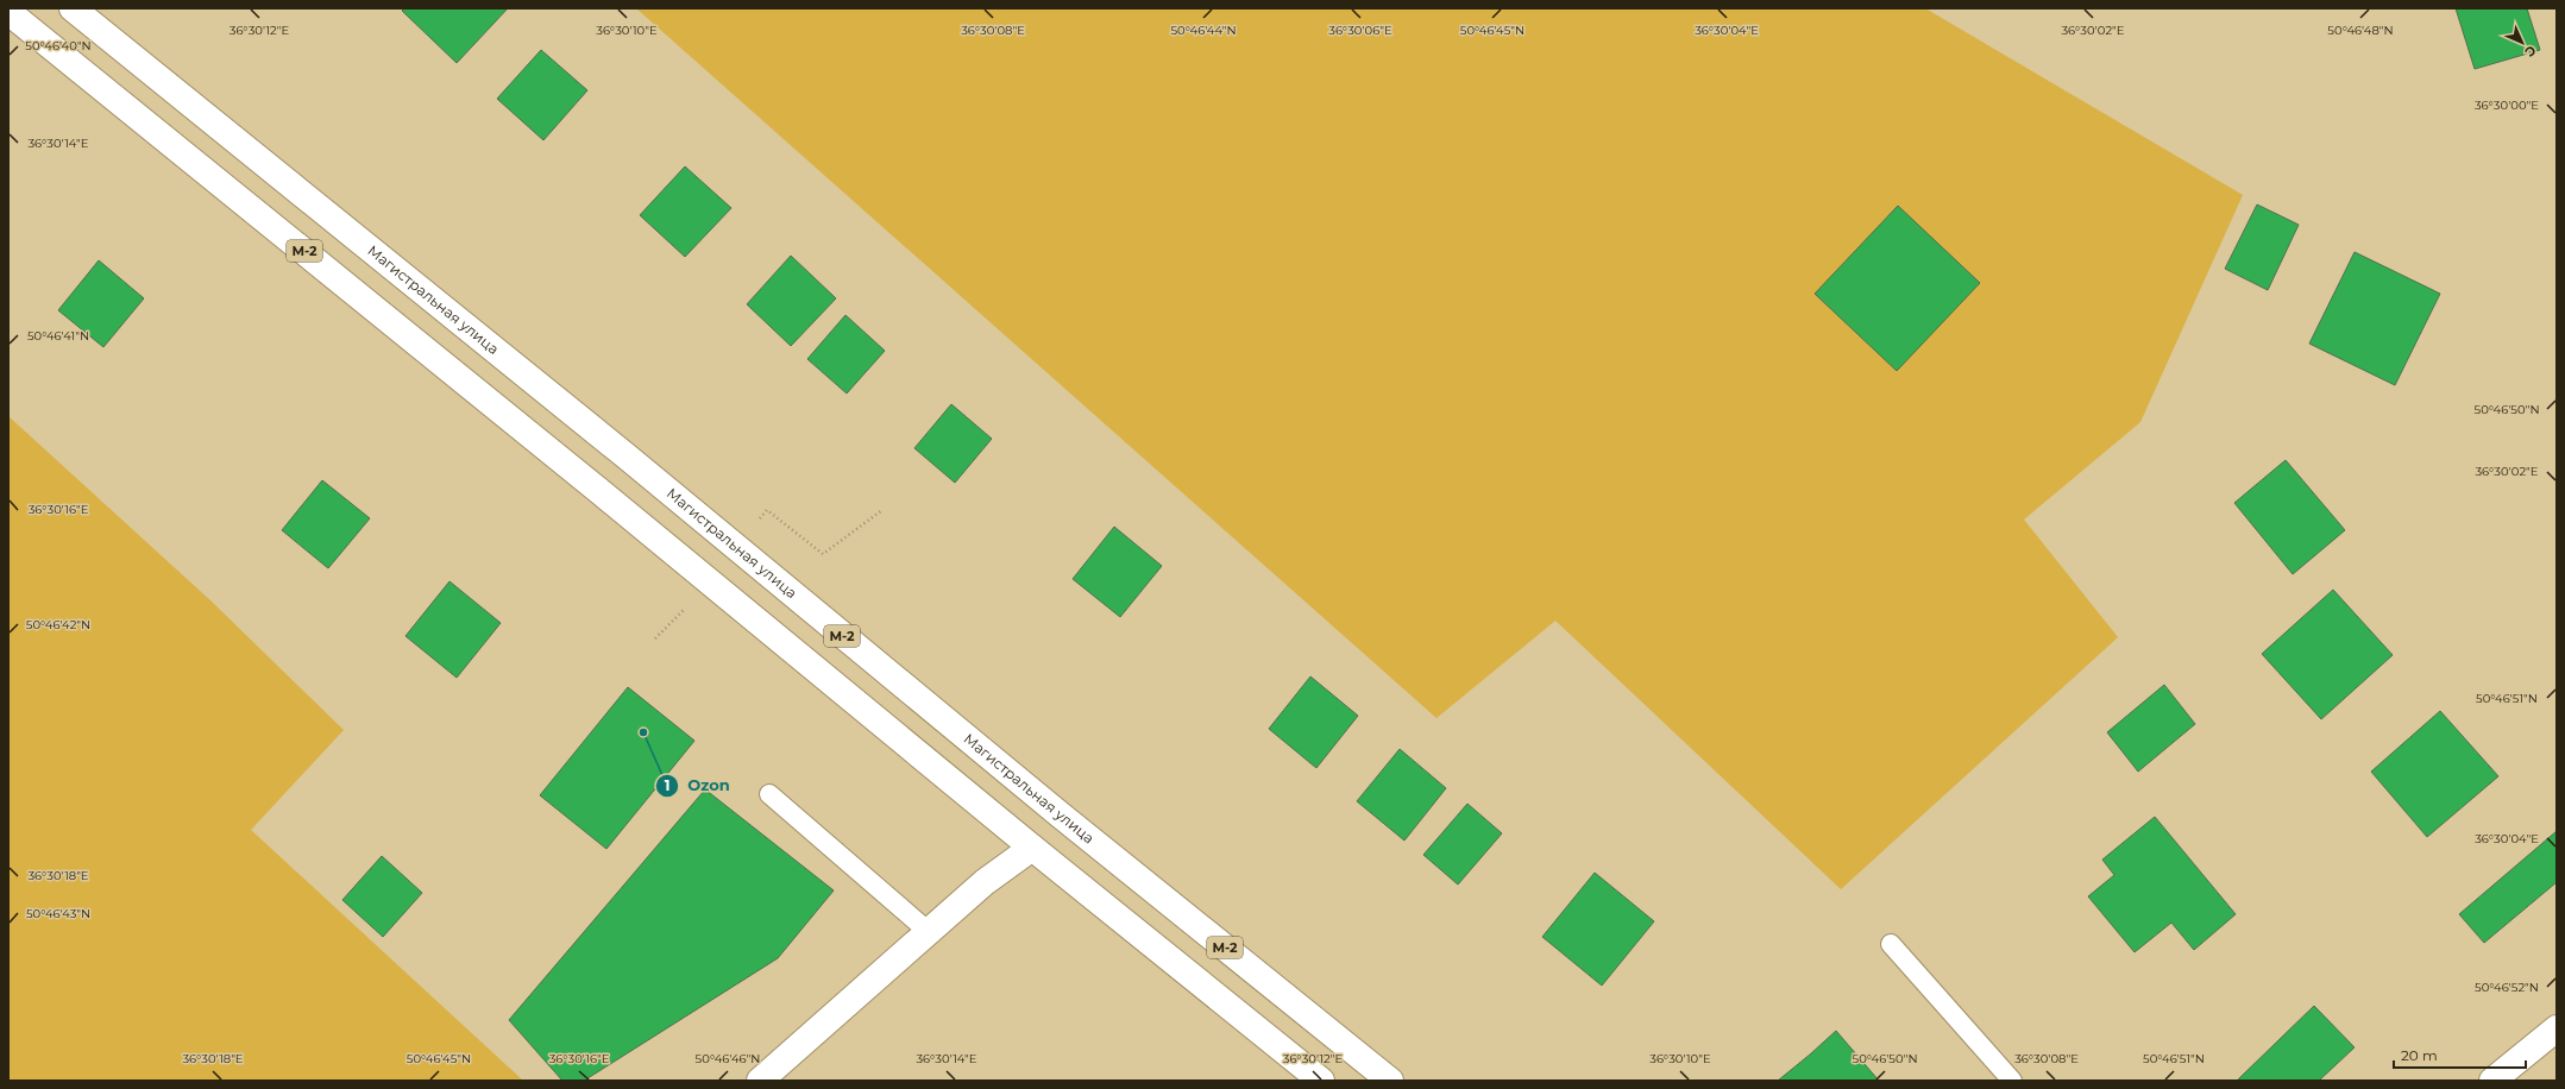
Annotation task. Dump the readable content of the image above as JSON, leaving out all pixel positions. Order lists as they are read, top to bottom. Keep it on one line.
{"streets":{"main road":["М-2","Магистральная улица"]},"places":["Ozon"],"scale_bar":"20 m","north":"bottom right","coordinates":["36°30'12\"E","36°30'10\"E","36°30'08\"E","50°46'44\"N","36°30'06\"E","50°46'45\"N","36°30'04\"E","36°30'02\"E","50°46'48\"N","50°46'40\"N","36°30'00\"E","36°30'14\"E","50°46'41\"N","50°46'50\"N","36°30'16\"E","50°46'42\"N","50°46'51\"N","36°30'18\"E","50°46'43\"N","50°46'52\"N","50°46'46\"N"]}
